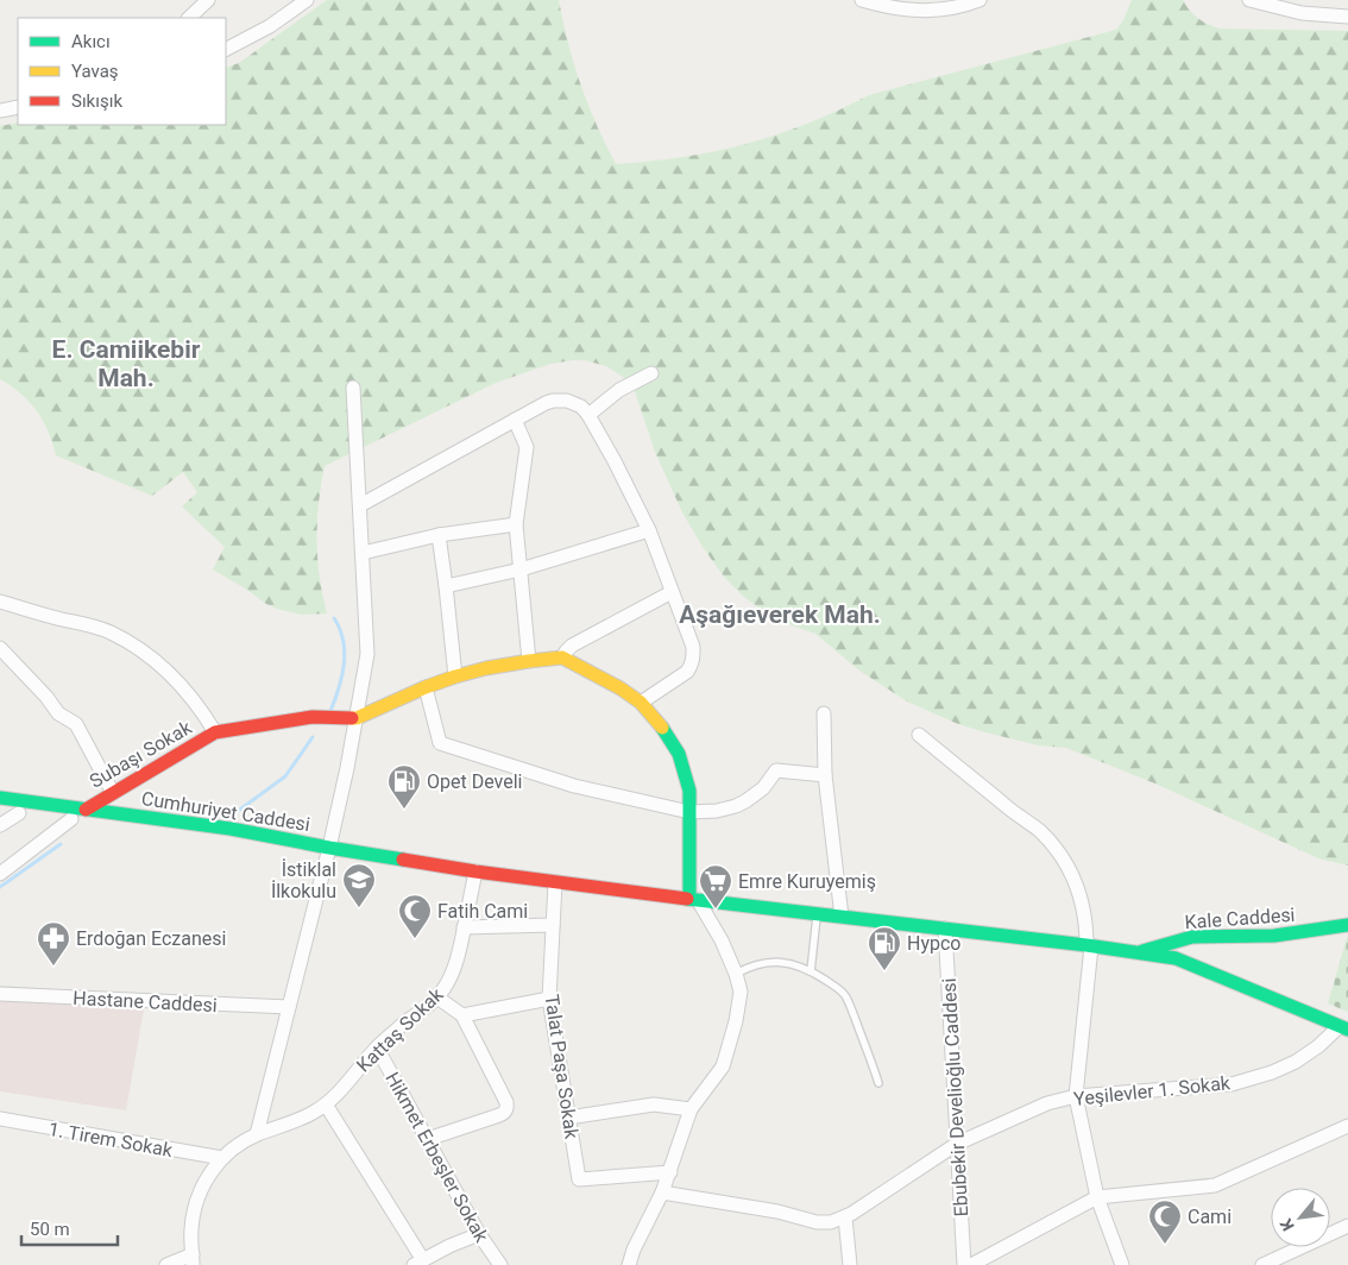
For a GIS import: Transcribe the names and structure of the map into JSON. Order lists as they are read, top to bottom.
{
  "streets": {
    "main road": ["Subaşı Sokak", "Cumhuriyet Caddesi", "Kale Caddesi"],
    "street": [
      "Hastane Caddesi",
      "Kattaş Sokak",
      "Talat Paşa Sokak",
      "Yeşilevler 1. Sokak",
      "Ebubekir Develioğlu Caddesi",
      "1. Tirem Sokak",
      "Hikmet Erbeşler Sokak"
    ]
  },
  "crossings": [
    ["Subaşı Sokak", "Cumhuriyet Caddesi"],
    ["Kattaş Sokak", "1. Tirem Sokak"],
    ["Kattaş Sokak", "Hikmet Erbeşler Sokak"],
    ["Yeşilevler 1. Sokak", "Ebubekir Develioğlu Caddesi"]
  ],
  "districts": ["E. Camiikebir Mah.", "Aşağıeverek Mah."],
  "places": {
    "fuel station": ["Opet Develi", "Hypco"],
    "school or university": ["İstiklal İlkokulu"],
    "supermarket": ["Emre Kuruyemiş"],
    "mosque": ["Fatih Cami", "Cami"],
    "pharmacy": ["Erdoğan Eczanesi"]
  },
  "legend": ["Akıcı", "Yavaş", "Sıkışık"],
  "scale_bar": "50 m",
  "north": "bottom left"
}
